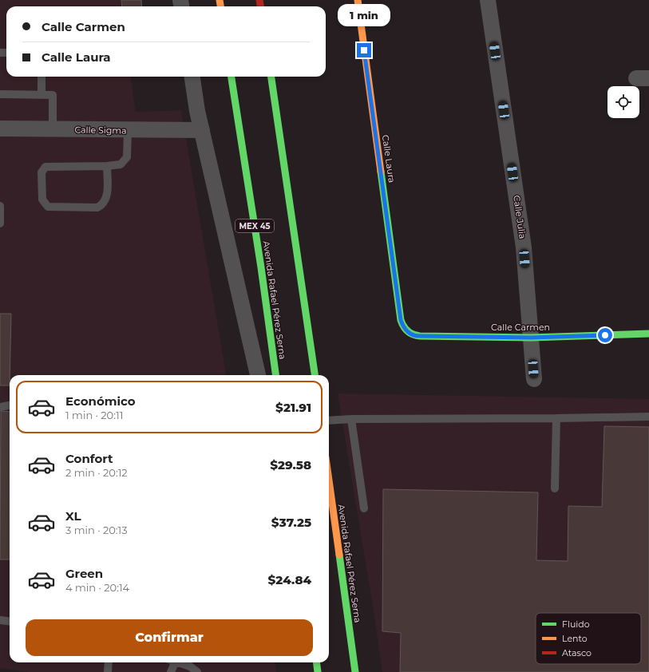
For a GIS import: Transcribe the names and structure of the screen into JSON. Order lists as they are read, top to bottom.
{
  "streets": {
    "main road": [
      "Calle Laura",
      "MEX 45",
      "Avenida Rafael Pérez Serna",
      "Calle Carmen"
    ],
    "street": ["Calle Sigma", "Calle Julia"]
  },
  "crossings": [
    ["Calle Laura", "Calle Carmen"],
    ["Calle Julia", "Calle Carmen"]
  ],
  "legend": ["Fluido", "Lento", "Atasco"],
  "page": {
    "bubble": "1 min",
    "banner": ["Calle Carmen", "Calle Laura"],
    "list": [
      {
        "name": "Económico",
        "note": "1 min · 20:11",
        "value": "$21.91"
      },
      {
        "name": "Confort",
        "note": "2 min · 20:12",
        "value": "$29.58"
      },
      {
        "name": "XL",
        "note": "3 min · 20:13",
        "value": "$37.25"
      },
      {
        "name": "Green",
        "note": "4 min · 20:14",
        "value": "$24.84"
      }
    ],
    "buttons": "Confirmar"
  }
}
